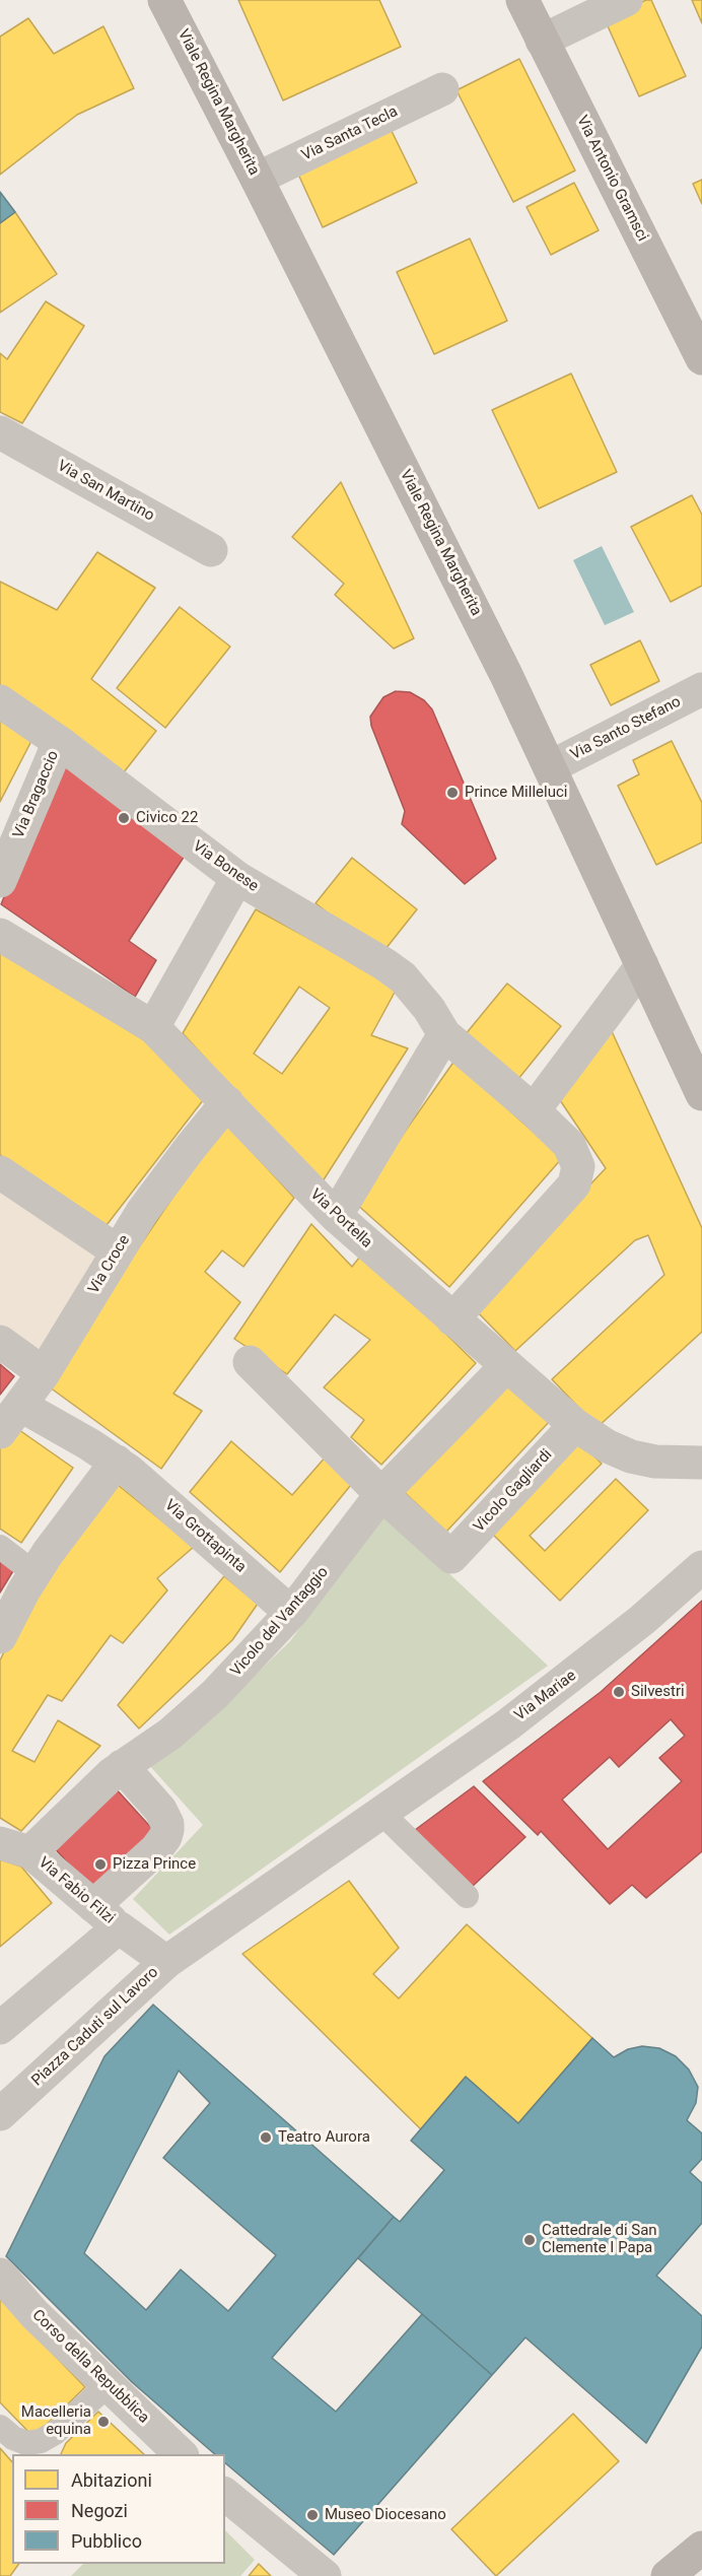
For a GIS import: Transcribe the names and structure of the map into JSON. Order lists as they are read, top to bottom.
{
  "streets": {
    "street": [
      "Viale Regina Margherita",
      "Via Santa Tecla",
      "Via Antonio Gramsci",
      "Via San Martino",
      "Via Santo Stefano",
      "Via Bragaccio",
      "Via Bonese",
      "Via Portella",
      "Via Croce",
      "Vicolo Gagliardi",
      "Via Grottapinta",
      "Vicolo del Vantaggio",
      "Via Mariae",
      "Via Fabio Filzi",
      "Piazza Caduti sul Lavoro",
      "Corso della Repubblica"
    ]
  },
  "crossings": [
    ["Viale Regina Margherita", "Via Santa Tecla"],
    ["Viale Regina Margherita", "Via Santo Stefano"],
    ["Via Bragaccio", "Via Bonese"],
    ["Via Bonese", "Via Portella"],
    ["Via Portella", "Via Croce"],
    ["Via Portella", "Vicolo Gagliardi"],
    ["Via Portella", "Vicolo del Vantaggio"],
    ["Via Croce", "Via Grottapinta"],
    ["Vicolo Gagliardi", "Vicolo del Vantaggio"],
    ["Via Grottapinta", "Vicolo del Vantaggio"],
    ["Vicolo del Vantaggio", "Via Fabio Filzi"],
    ["Via Mariae", "Piazza Caduti sul Lavoro"],
    ["Via Fabio Filzi", "Piazza Caduti sul Lavoro"]
  ],
  "places": [
    "Prince Milleluci",
    "Civico 22",
    "Silvestri",
    "Pizza Prince",
    "Teatro Aurora",
    "Cattedrale di San Clemente I Papa",
    "Macelleria equina",
    "Museo Diocesano"
  ],
  "legend": ["Abitazioni", "Negozi", "Pubblico"]
}
